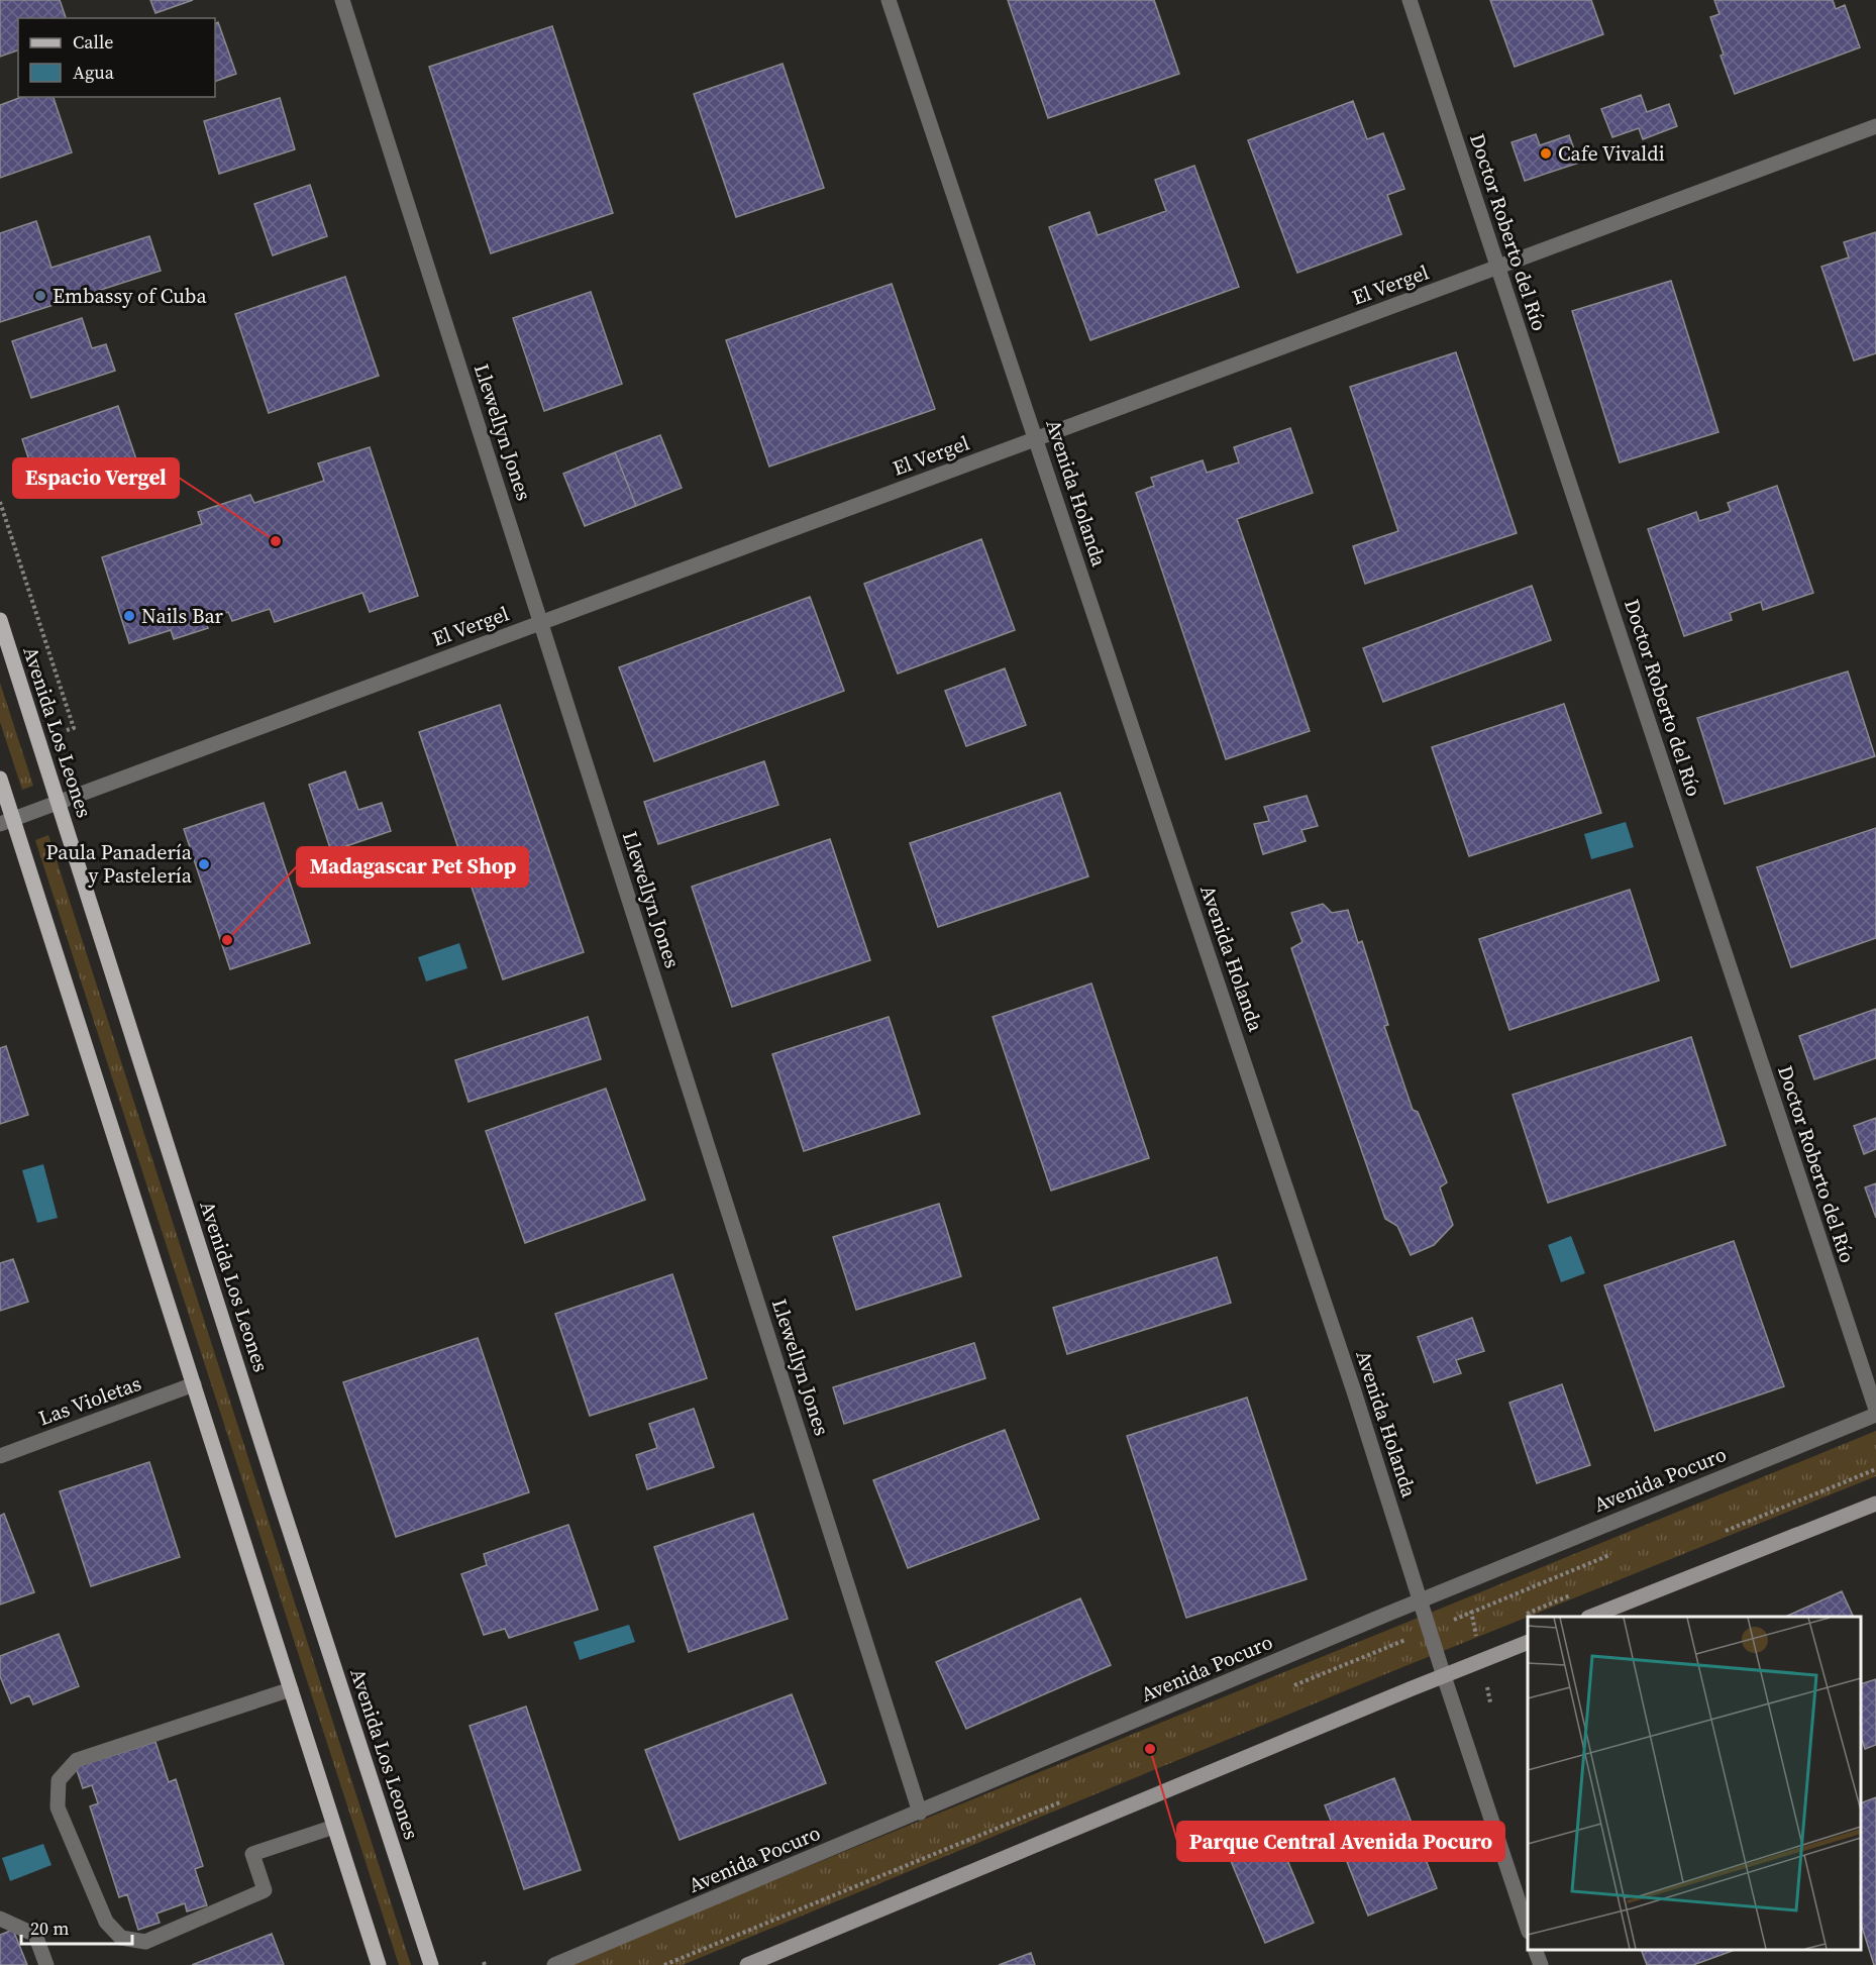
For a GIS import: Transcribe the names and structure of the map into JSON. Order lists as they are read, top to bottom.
{
  "streets": {
    "main road": ["Avenida Los Leones"],
    "street": [
      "Doctor Roberto del Río",
      "El Vergel",
      "Llewellyn Jones",
      "Avenida Holanda",
      "Las Violetas",
      "Avenida Pocuro"
    ]
  },
  "crossings": [
    ["Doctor Roberto del Río", "El Vergel"],
    ["El Vergel", "Llewellyn Jones"],
    ["El Vergel", "Avenida Holanda"],
    ["El Vergel", "Avenida Los Leones"],
    ["Llewellyn Jones", "Avenida Pocuro"],
    ["Avenida Holanda", "Avenida Pocuro"]
  ],
  "places": [
    "Cafe Vivaldi",
    "Embassy of Cuba",
    "Espacio Vergel",
    "Nails Bar",
    "Paula Panadería y Pastelería",
    "Madagascar Pet Shop",
    "Parque Central Avenida Pocuro"
  ],
  "legend": ["Calle", "Agua"],
  "scale_bar": "20 m"
}
